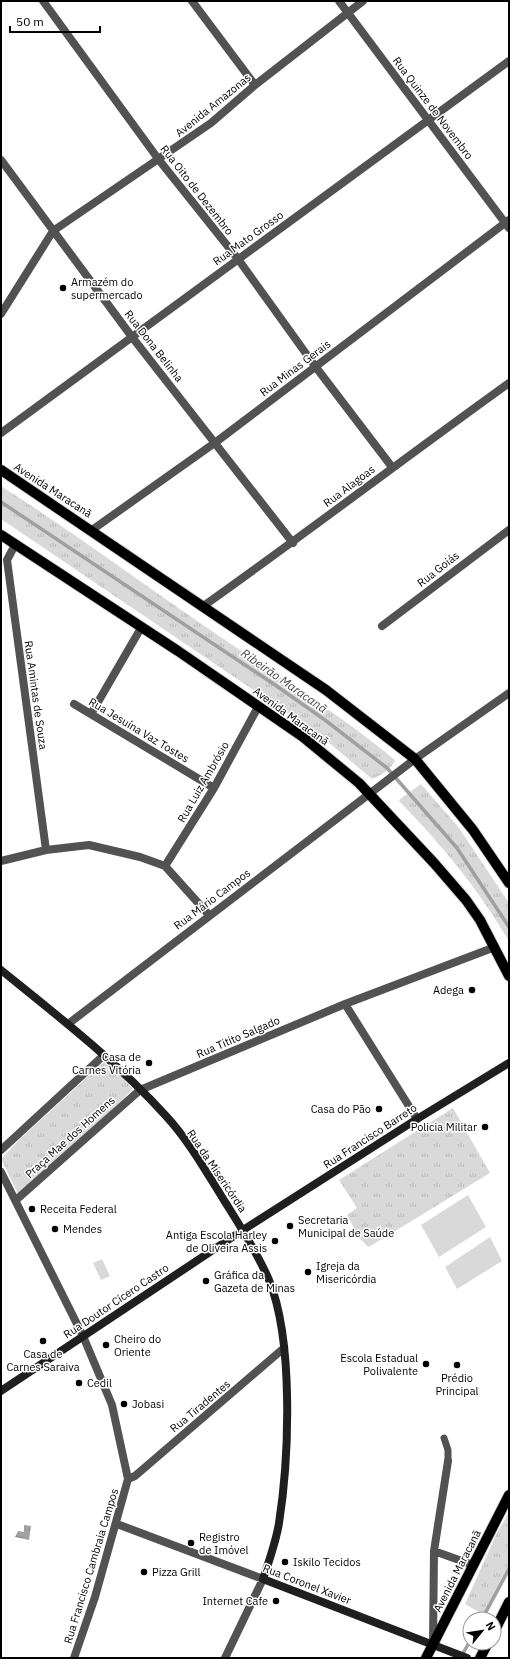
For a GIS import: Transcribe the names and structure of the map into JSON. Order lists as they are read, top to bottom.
{
  "streets": {
    "main road": ["Avenida Maracanã"],
    "street": [
      "Avenida Amazonas",
      "Rua Quinze de Novembro",
      "Rua Oito de Dezembro",
      "Rua Mato Grosso",
      "Rua Dona Belinha",
      "Rua Minas Gerais",
      "Rua Alagoas",
      "Rua Goiás",
      "Rua Amintas de Souza",
      "Rua Jesuína Vaz Tostes",
      "Rua Luiz Ambrósio",
      "Rua Mário Campos",
      "Rua Titito Salgado",
      "Rua Francisco Barreto",
      "Praça Mae dos Homens",
      "Rua da Misericórdia",
      "Rua Doutor Cícero Castro",
      "Rua Tiradentes",
      "Rua Francisco Cambraia Campos",
      "Rua Coronel Xavier"
    ]
  },
  "crossings": [
    ["Avenida Amazonas", "Rua Quinze de Novembro"],
    ["Avenida Amazonas", "Rua Oito de Dezembro"],
    ["Avenida Amazonas", "Rua Dona Belinha"],
    ["Rua Quinze de Novembro", "Rua Mato Grosso"],
    ["Rua Quinze de Novembro", "Rua Minas Gerais"],
    ["Rua Oito de Dezembro", "Rua Mato Grosso"],
    ["Rua Oito de Dezembro", "Rua Minas Gerais"],
    ["Rua Oito de Dezembro", "Rua Alagoas"],
    ["Rua Mato Grosso", "Rua Dona Belinha"],
    ["Rua Dona Belinha", "Rua Minas Gerais"],
    ["Rua Dona Belinha", "Rua Alagoas"],
    ["Rua Minas Gerais", "Avenida Maracanã"],
    ["Rua Alagoas", "Avenida Maracanã"],
    ["Avenida Maracanã", "Rua Amintas de Souza"],
    ["Avenida Maracanã", "Rua Luiz Ambrósio"],
    ["Avenida Maracanã", "Rua Mário Campos"],
    ["Avenida Maracanã", "Rua Titito Salgado"],
    ["Avenida Maracanã", "Rua Coronel Xavier"],
    ["Rua Jesuína Vaz Tostes", "Rua Luiz Ambrósio"],
    ["Rua Mário Campos", "Rua da Misericórdia"],
    ["Rua Titito Salgado", "Praça Mae dos Homens"],
    ["Rua Titito Salgado", "Rua da Misericórdia"],
    ["Rua Francisco Barreto", "Rua da Misericórdia"],
    ["Rua Francisco Barreto", "Rua Doutor Cícero Castro"],
    ["Praça Mae dos Homens", "Rua da Misericórdia"],
    ["Praça Mae dos Homens", "Rua Francisco Cambraia Campos"],
    ["Rua da Misericórdia", "Rua Doutor Cícero Castro"],
    ["Rua da Misericórdia", "Rua Tiradentes"],
    ["Rua da Misericórdia", "Rua Coronel Xavier"],
    ["Rua Doutor Cícero Castro", "Rua Francisco Cambraia Campos"],
    ["Rua Tiradentes", "Rua Francisco Cambraia Campos"],
    ["Rua Francisco Cambraia Campos", "Rua Coronel Xavier"]
  ],
  "water": ["Ribeirão Maracanã"],
  "places": [
    "Armazém do supermercado",
    "Adega",
    "Casa de Carnes Vitória",
    "Casa do Pão",
    "Policia Militar",
    "Receita Federal",
    "Secretaria Municipal de Saúde",
    "Mendes",
    "Antiga Escola Harley de Oliveira Assis",
    "Igreja da Misericórdia",
    "Gráfica da Gazeta de Minas",
    "Casa de Carnes Saraiva",
    "Cheiro do Oriente",
    "Escola Estadual Polivalente",
    "Prédio Principal",
    "Cedil",
    "Jobasi",
    "Registro de Imóvel",
    "Iskilo Tecidos",
    "Pizza Grill",
    "Internet Cafe"
  ],
  "scale_bar": "50 m",
  "north": "top right"
}
